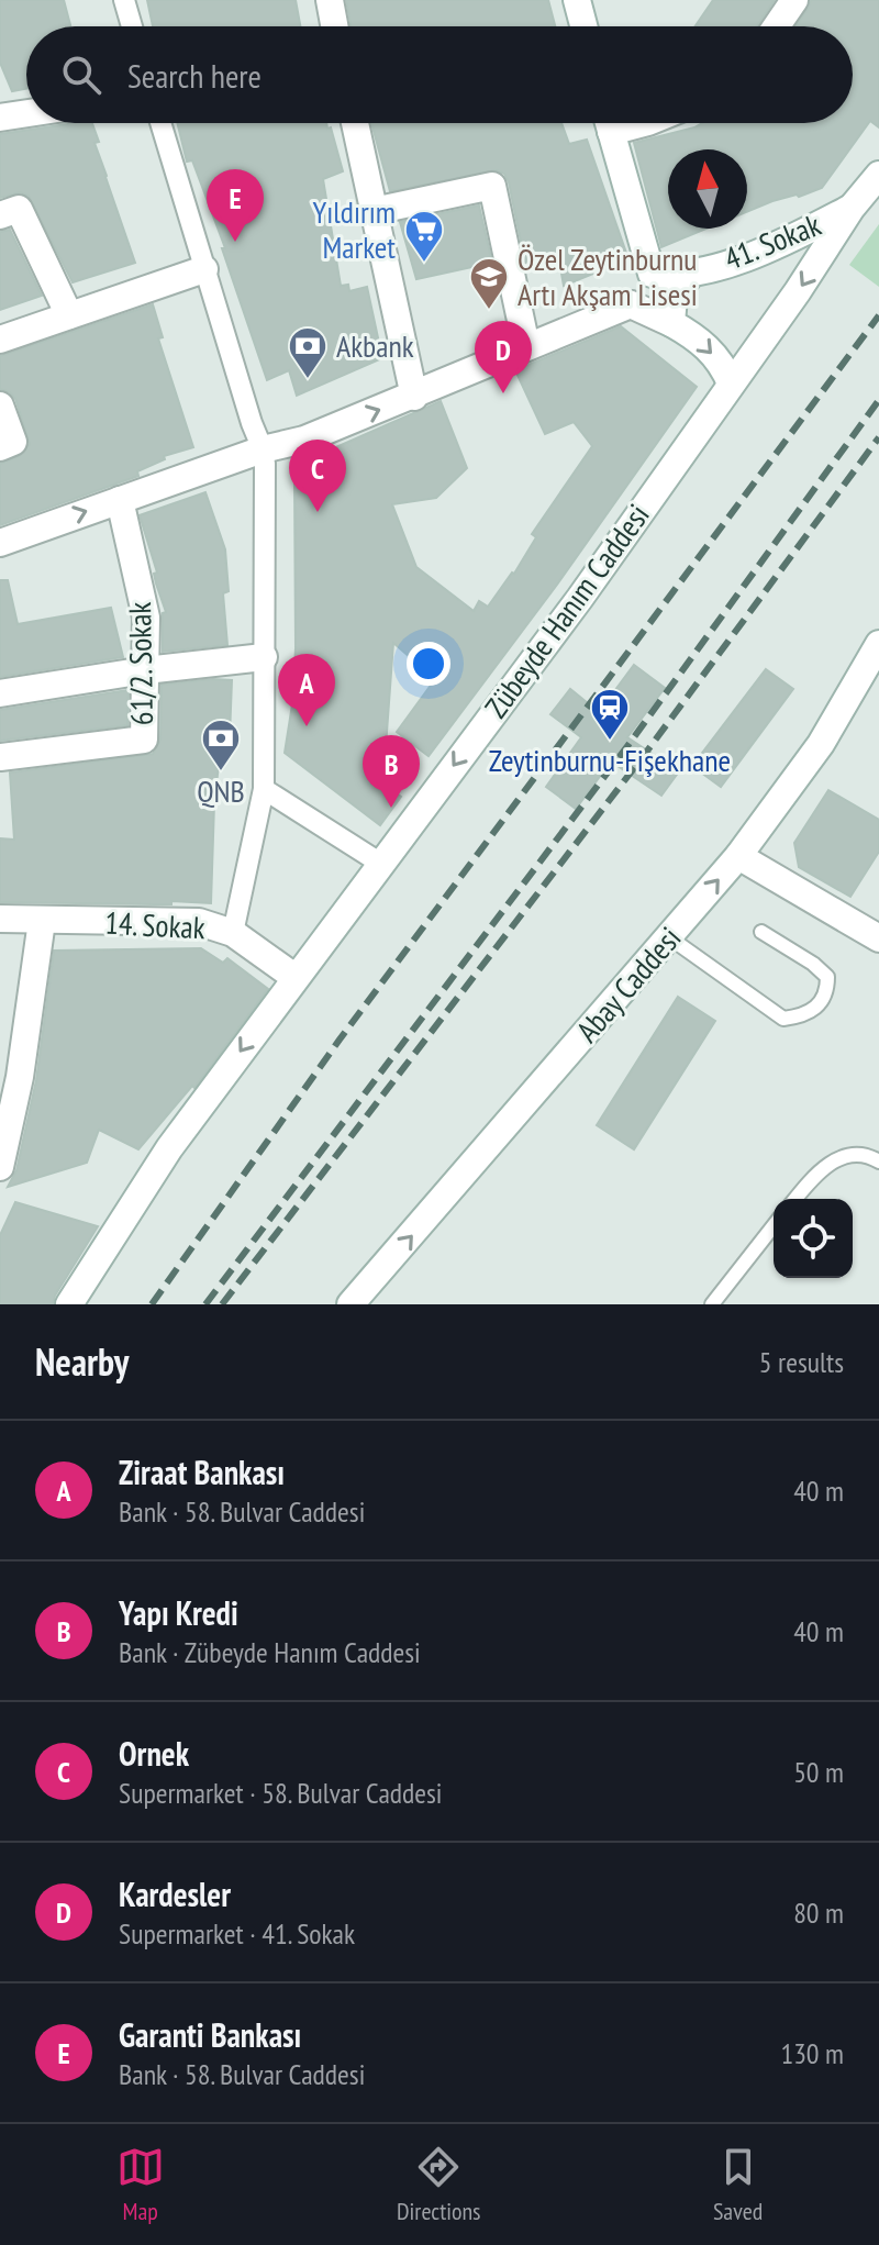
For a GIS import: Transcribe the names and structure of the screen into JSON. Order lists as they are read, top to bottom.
{
  "streets": {
    "street": [
      "41. Sokak",
      "Zübeyde Hanım Caddesi",
      "61/2. Sokak",
      "14. Sokak",
      "Abay Caddesi"
    ]
  },
  "crossings": [
    ["41. Sokak", "Zübeyde Hanım Caddesi"],
    ["Zübeyde Hanım Caddesi", "14. Sokak"]
  ],
  "one_way": ["Zübeyde Hanım Caddesi", "Abay Caddesi"],
  "places": {
    "supermarket": ["Yıldırım Market"],
    "school or university": ["Özel Zeytinburnu Artı Akşam Lisesi"],
    "bank": ["Akbank", "QNB"],
    "station": ["Zeytinburnu-Fişekhane"]
  },
  "north": "top",
  "page": {
    "search": "Search here",
    "pins": [
      "E",
      "D",
      "C",
      "A",
      "B"
    ],
    "heading": ["Nearby", "5 results"],
    "list": [
      {
        "mark": "A",
        "name": "Ziraat Bankası",
        "note": "Bank · 58. Bulvar Caddesi",
        "value": "40 m"
      },
      {
        "mark": "B",
        "name": "Yapı Kredi",
        "note": "Bank · Zübeyde Hanım Caddesi",
        "value": "40 m"
      },
      {
        "mark": "C",
        "name": "Ornek",
        "note": "Supermarket · 58. Bulvar Caddesi",
        "value": "50 m"
      },
      {
        "mark": "D",
        "name": "Kardesler",
        "note": "Supermarket · 41. Sokak",
        "value": "80 m"
      },
      {
        "mark": "E",
        "name": "Garanti Bankası",
        "note": "Bank · 58. Bulvar Caddesi",
        "value": "130 m"
      }
    ],
    "nav": ["Map", "Directions", "Saved"]
  }
}
